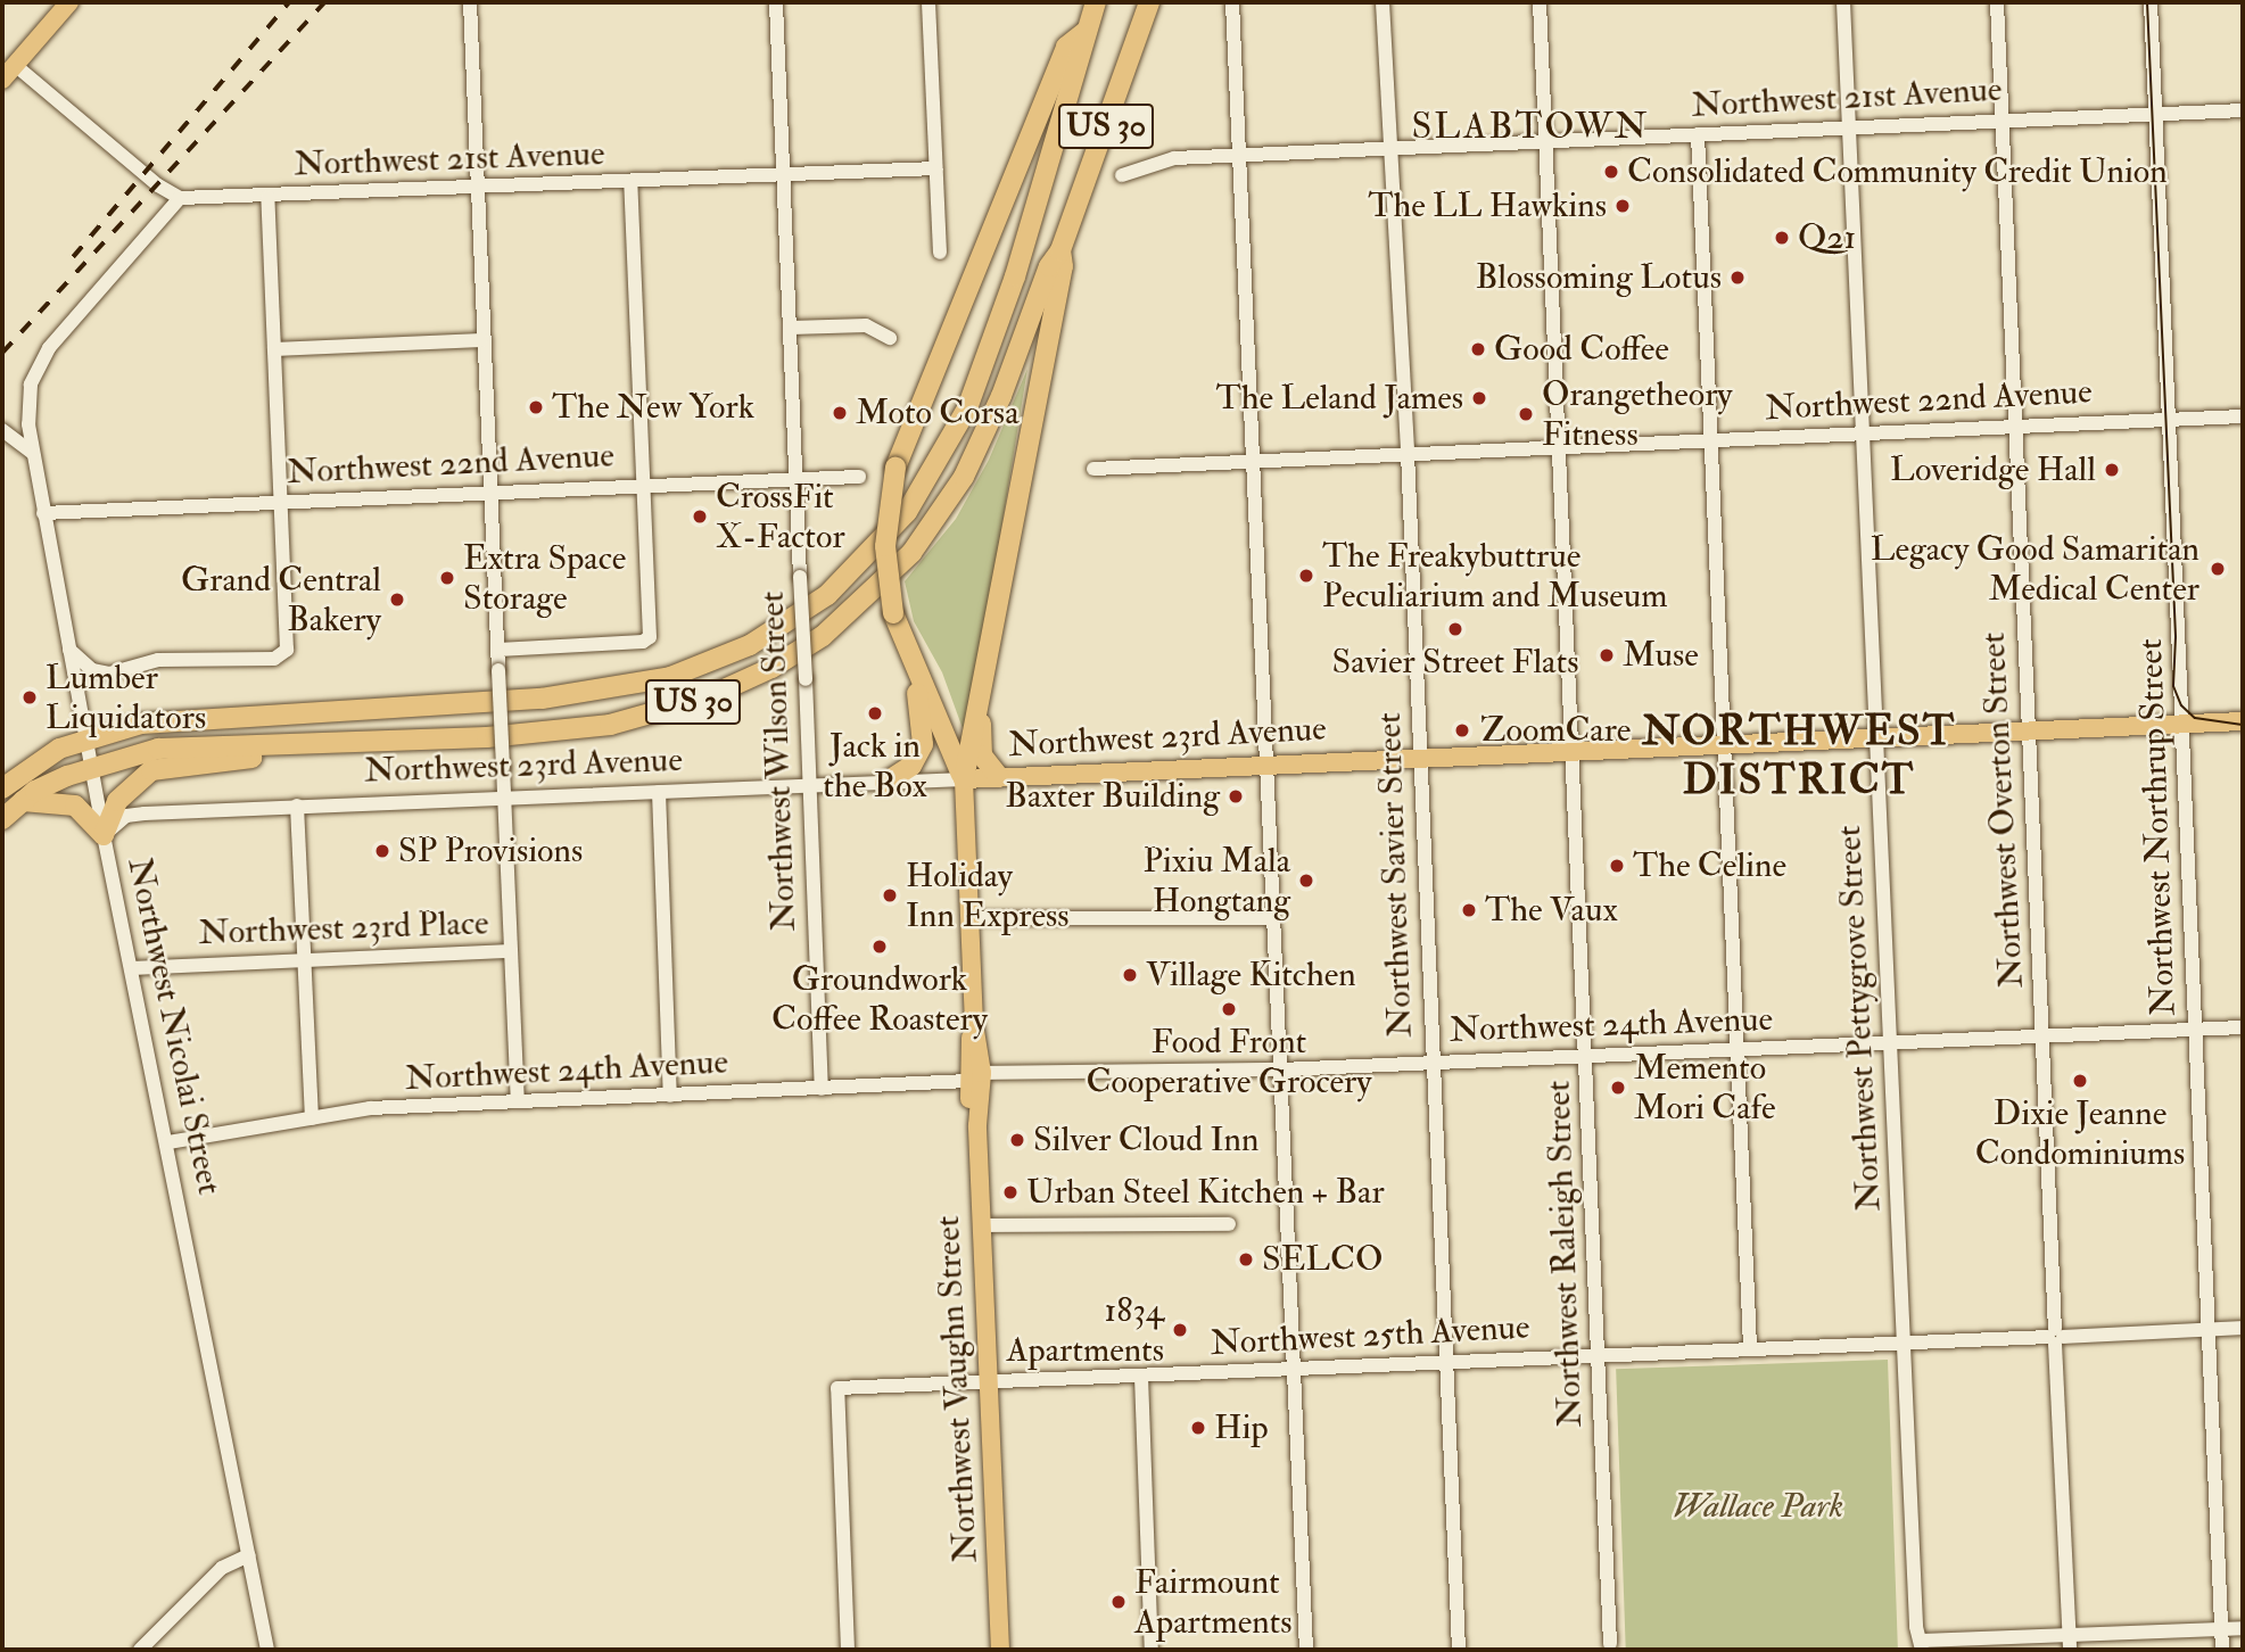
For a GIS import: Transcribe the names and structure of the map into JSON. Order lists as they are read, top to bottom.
{
  "streets": {
    "highway": ["US 30"],
    "main road": ["Northwest 23rd Avenue", "Northwest Vaughn Street"],
    "street": [
      "Northwest 21st Avenue",
      "Northwest 22nd Avenue",
      "Northwest Wilson Street",
      "Northwest Overton Street",
      "Northwest Northrup Street",
      "Northwest Savier Street",
      "Northwest 23rd Place",
      "Northwest Pettygrove Street",
      "Northwest 24th Avenue",
      "Northwest Nicolai Street",
      "Northwest Raleigh Street",
      "Northwest 25th Avenue"
    ]
  },
  "crossings": [
    ["Northwest 21st Avenue", "Northwest Wilson Street"],
    ["Northwest 21st Avenue", "Northwest Overton Street"],
    ["Northwest 21st Avenue", "Northwest Northrup Street"],
    ["Northwest 21st Avenue", "Northwest Savier Street"],
    ["Northwest 21st Avenue", "Northwest Pettygrove Street"],
    ["Northwest 21st Avenue", "Northwest Nicolai Street"],
    ["Northwest 21st Avenue", "Northwest Raleigh Street"],
    ["US 30", "Northwest Nicolai Street"],
    ["Northwest 22nd Avenue", "Northwest Wilson Street"],
    ["Northwest 22nd Avenue", "Northwest Overton Street"],
    ["Northwest 22nd Avenue", "Northwest Northrup Street"],
    ["Northwest 22nd Avenue", "Northwest Savier Street"],
    ["Northwest 22nd Avenue", "Northwest Pettygrove Street"],
    ["Northwest 22nd Avenue", "Northwest Nicolai Street"],
    ["Northwest 22nd Avenue", "Northwest Raleigh Street"],
    ["Northwest 23rd Avenue", "Northwest Wilson Street"],
    ["Northwest 23rd Avenue", "Northwest Overton Street"],
    ["Northwest 23rd Avenue", "Northwest Northrup Street"],
    ["Northwest 23rd Avenue", "Northwest Savier Street"],
    ["Northwest 23rd Avenue", "Northwest Pettygrove Street"],
    ["Northwest 23rd Avenue", "Northwest Nicolai Street"],
    ["Northwest 23rd Avenue", "Northwest Raleigh Street"],
    ["Northwest 23rd Avenue", "Northwest Vaughn Street"],
    ["Northwest Wilson Street", "Northwest 24th Avenue"],
    ["Northwest Overton Street", "Northwest 24th Avenue"],
    ["Northwest Overton Street", "Northwest 25th Avenue"],
    ["Northwest Northrup Street", "Northwest 24th Avenue"],
    ["Northwest Northrup Street", "Northwest 25th Avenue"],
    ["Northwest Savier Street", "Northwest 24th Avenue"],
    ["Northwest Savier Street", "Northwest 25th Avenue"],
    ["Northwest 23rd Place", "Northwest Nicolai Street"],
    ["Northwest Pettygrove Street", "Northwest 24th Avenue"],
    ["Northwest Pettygrove Street", "Northwest 25th Avenue"],
    ["Northwest 24th Avenue", "Northwest Nicolai Street"],
    ["Northwest 24th Avenue", "Northwest Raleigh Street"],
    ["Northwest 24th Avenue", "Northwest Vaughn Street"],
    ["Northwest Raleigh Street", "Northwest 25th Avenue"],
    ["Northwest 25th Avenue", "Northwest Vaughn Street"]
  ],
  "districts": ["SLABTOWN", "NORTHWEST DISTRICT"],
  "parks": ["Wallace Park"],
  "places": [
    "Consolidated Community Credit Union",
    "The LL Hawkins",
    "Q21",
    "Blossoming Lotus",
    "Good Coffee",
    "The Leland James",
    "The New York",
    "Moto Corsa",
    "Orangetheory Fitness",
    "Loveridge Hall",
    "CrossFit X-Factor",
    "Legacy Good Samaritan Medical Center",
    "The Freakybuttrue Peculiarium and Museum",
    "Extra Space Storage",
    "Grand Central Bakery",
    "Savier Street Flats",
    "Muse",
    "Lumber Liquidators",
    "Jack in the Box",
    "ZoomCare",
    "Baxter Building",
    "SP Provisions",
    "The Celine",
    "Pixiu Mala Hongtang",
    "Holiday Inn Express",
    "The Vaux",
    "Groundwork Coffee Roastery",
    "Village Kitchen",
    "Food Front Cooperative Grocery",
    "Dixie Jeanne Condominiums",
    "Memento Mori Cafe",
    "Silver Cloud Inn",
    "Urban Steel Kitchen + Bar",
    "SELCO",
    "1834 Apartments",
    "Hip",
    "Fairmount Apartments"
  ]
}
